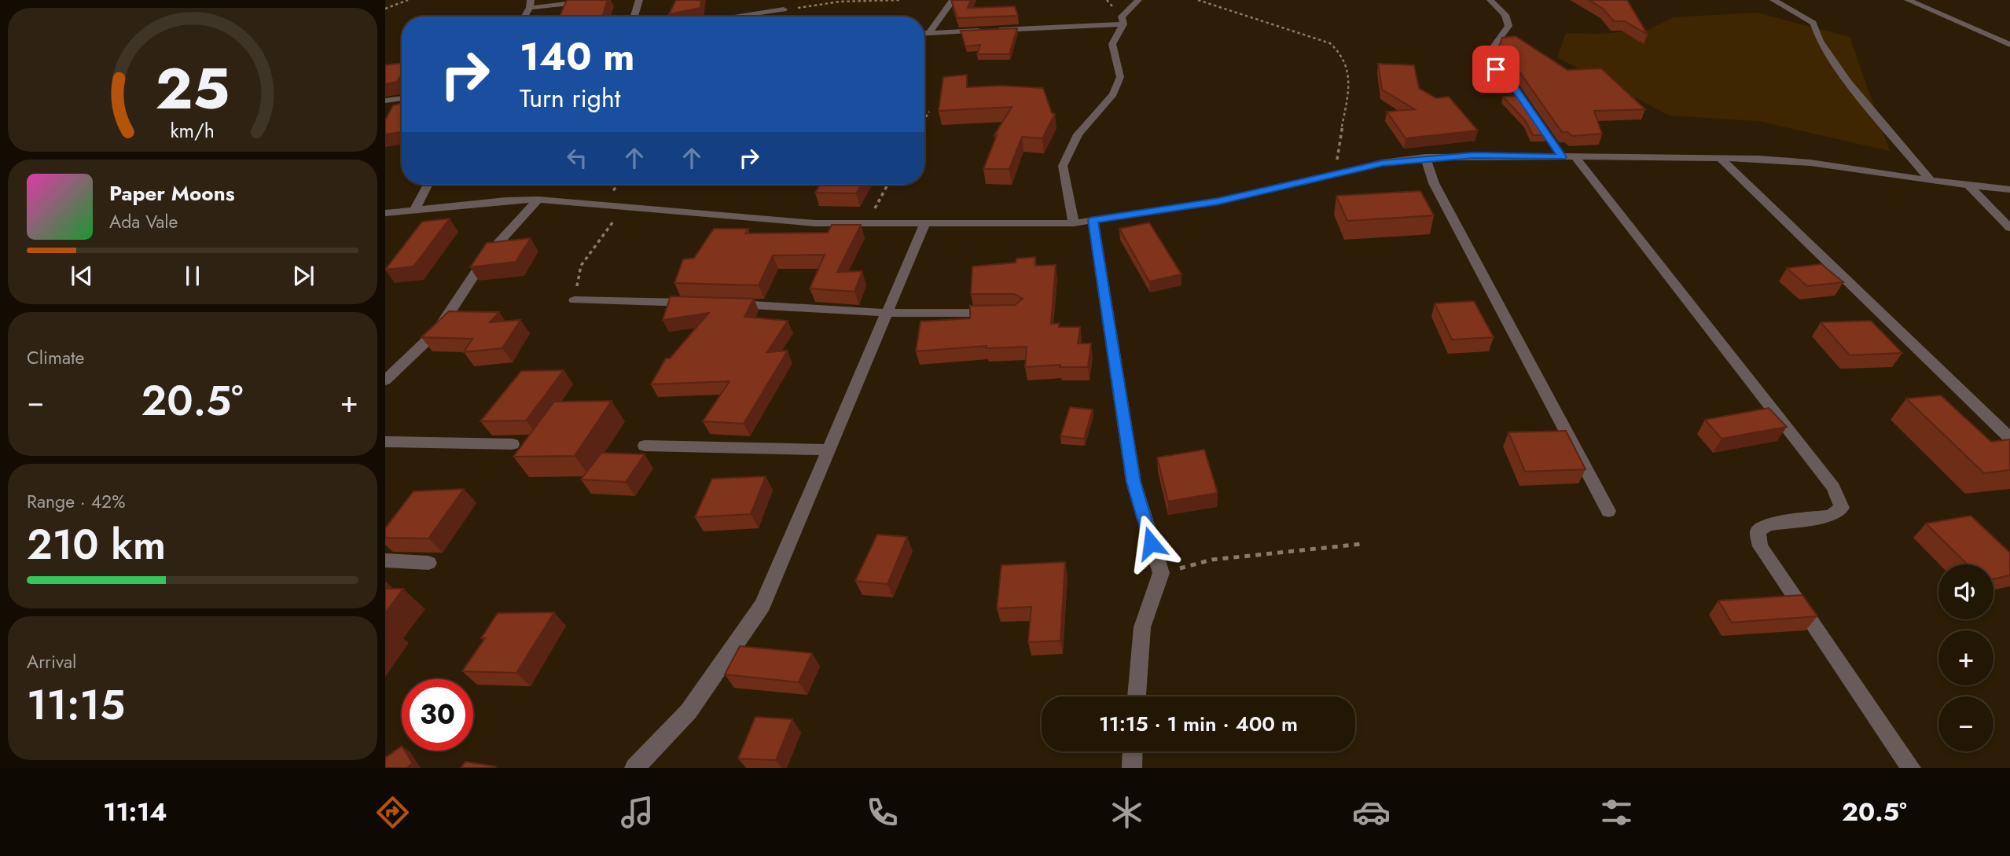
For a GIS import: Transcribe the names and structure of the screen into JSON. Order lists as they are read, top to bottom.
{
  "page": {
    "turn": ["140 m", "Turn right"],
    "song": ["Paper Moons", "Ada Vale"],
    "tile": [
      "Climate",
      ["Range · 42%", "210 km"],
      ["Arrival", "11:15"]
    ],
    "heat": ["−", "20.5°", "+"],
    "map_buttons": ["+", "−"],
    "limit": "30",
    "trip": "11:15 · 1 min · 400 m",
    "tabs": ["11:14", "20.5°"],
    "gauge": ["25", "km/h"]
  }
}
